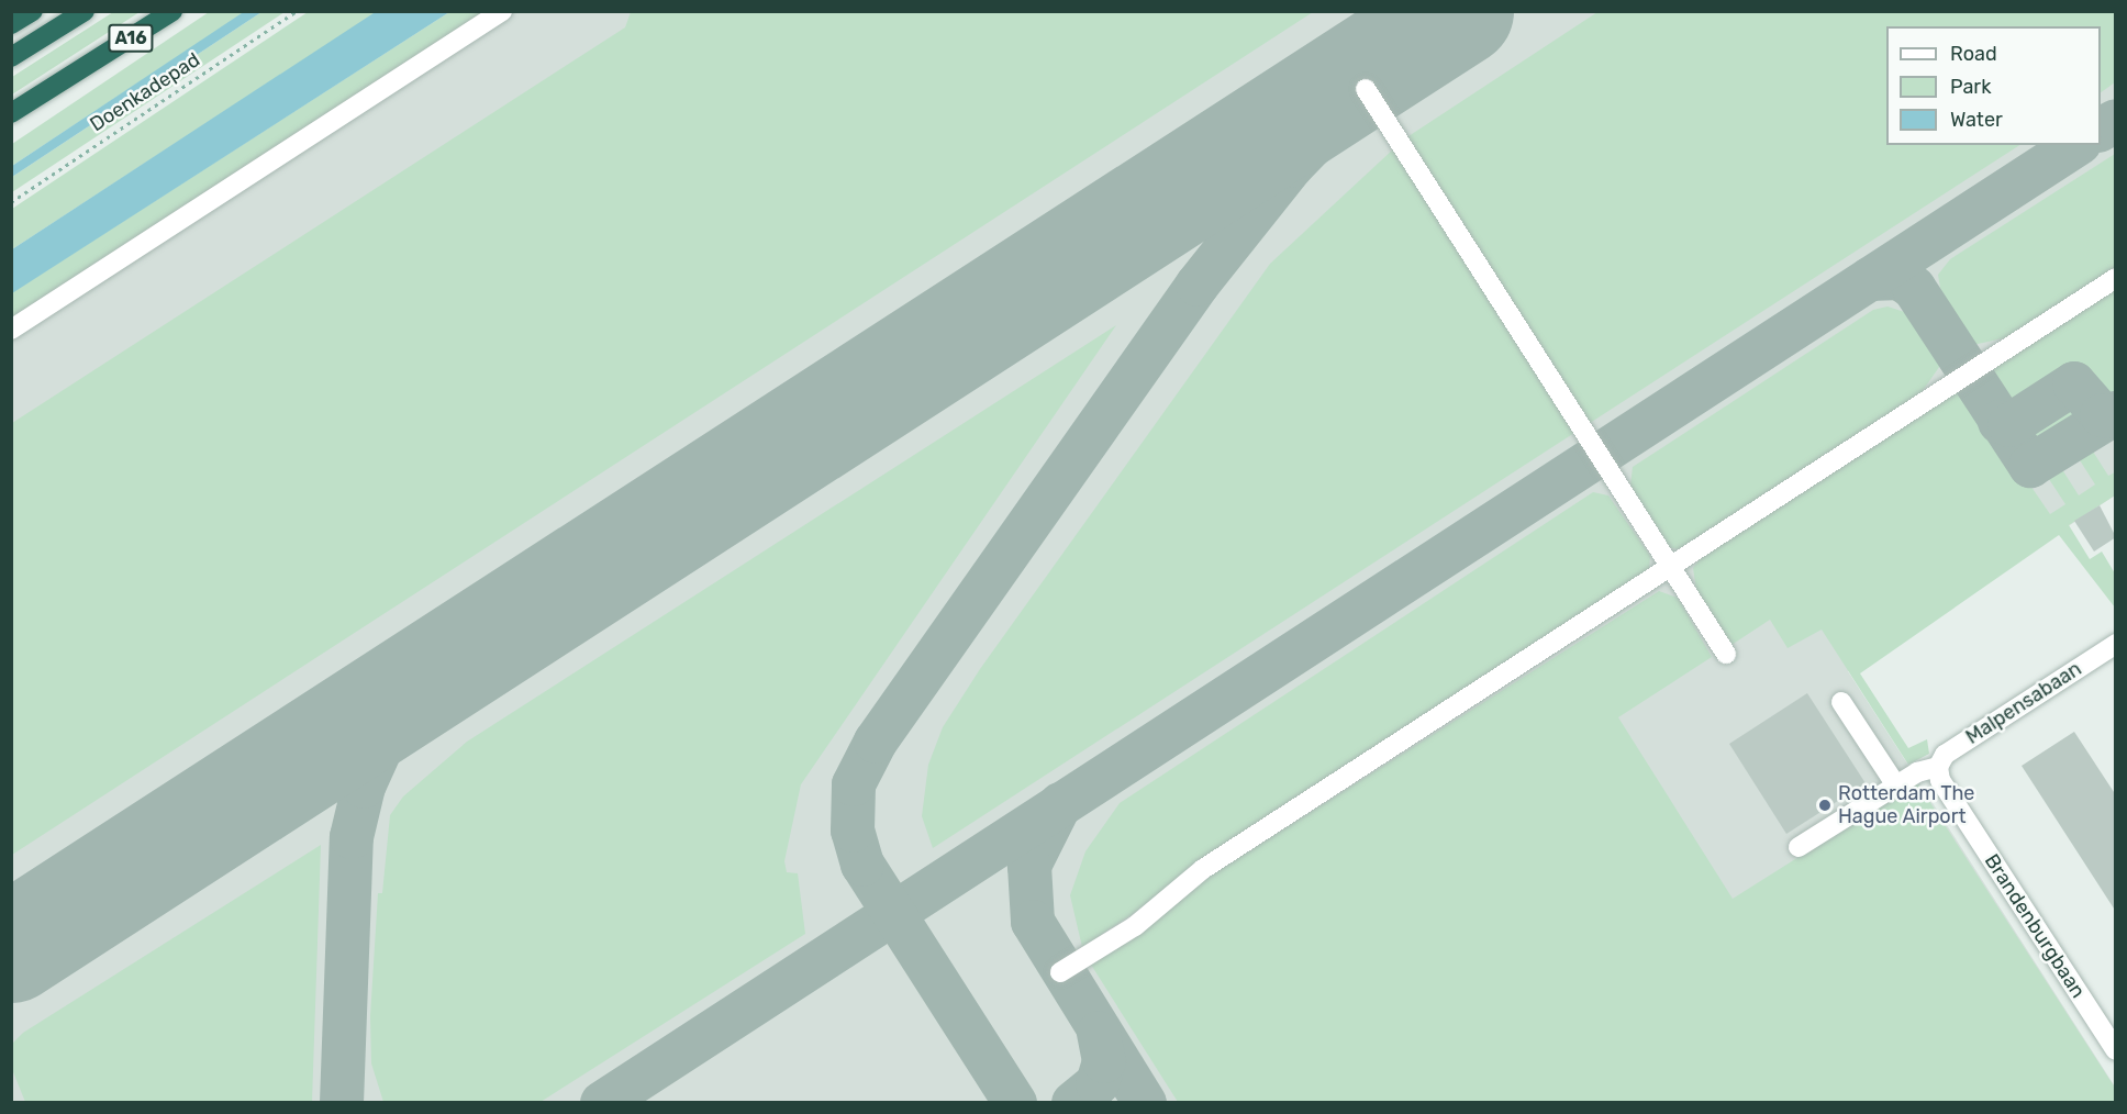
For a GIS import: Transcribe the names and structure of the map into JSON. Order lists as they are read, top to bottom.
{
  "streets": {
    "highway": ["A16"],
    "street": ["Malpensabaan", "Brandenburgbaan"],
    "path": ["Doenkadepad"]
  },
  "crossings": [
    ["Malpensabaan", "Brandenburgbaan"]
  ],
  "places": ["Rotterdam The Hague Airport"],
  "legend": ["Road", "Park", "Water"]
}
